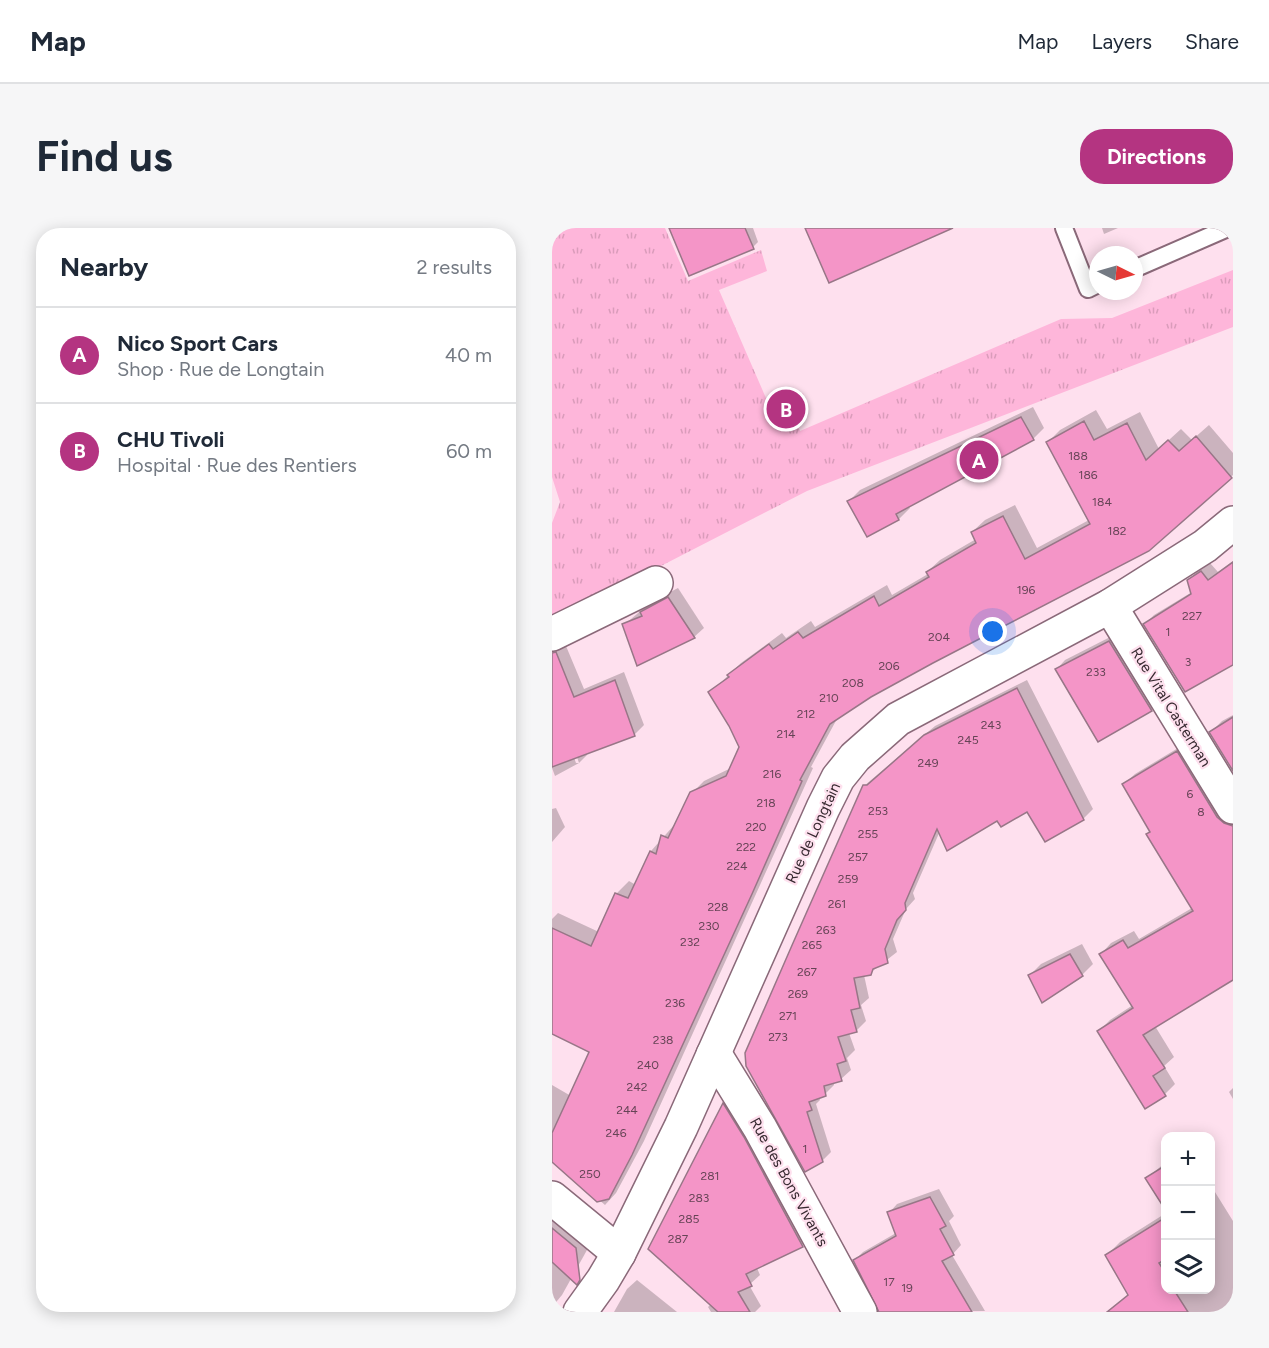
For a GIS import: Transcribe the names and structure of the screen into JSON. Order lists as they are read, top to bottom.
{
  "streets": {
    "street": ["Rue Vital Casterman", "Rue de Longtain", "Rue des Bons Vivants"]
  },
  "crossings": [
    ["Rue Vital Casterman", "Rue de Longtain"],
    ["Rue de Longtain", "Rue des Bons Vivants"]
  ],
  "house_numbers": [
    "188",
    "186",
    "184",
    "182",
    "196",
    "227",
    "1",
    "204",
    "3",
    "206",
    "233",
    "208",
    "210",
    "212",
    "243",
    "214",
    "245",
    "249",
    "216",
    "6",
    "218",
    "253",
    "8",
    "220",
    "255",
    "222",
    "257",
    "224",
    "259",
    "261",
    "228",
    "230",
    "263",
    "232",
    "265",
    "267",
    "269",
    "236",
    "271",
    "273",
    "238",
    "240",
    "242",
    "244",
    "246",
    "1",
    "250",
    "281",
    "283",
    "285",
    "287",
    "17",
    "19"
  ],
  "north": "right",
  "page": {
    "header": "Map",
    "nav": ["Map", "Layers", "Share"],
    "buttons": "Directions",
    "title": "Find us",
    "heading": ["Nearby", "2 results"],
    "list": [
      {
        "mark": "A",
        "name": "Nico Sport Cars",
        "note": "Shop · Rue de Longtain",
        "value": "40 m"
      },
      {
        "mark": "B",
        "name": "CHU Tivoli",
        "note": "Hospital · Rue des Rentiers",
        "value": "60 m"
      }
    ],
    "pins": ["B", "A"],
    "map_buttons": ["+", "−"]
  }
}
